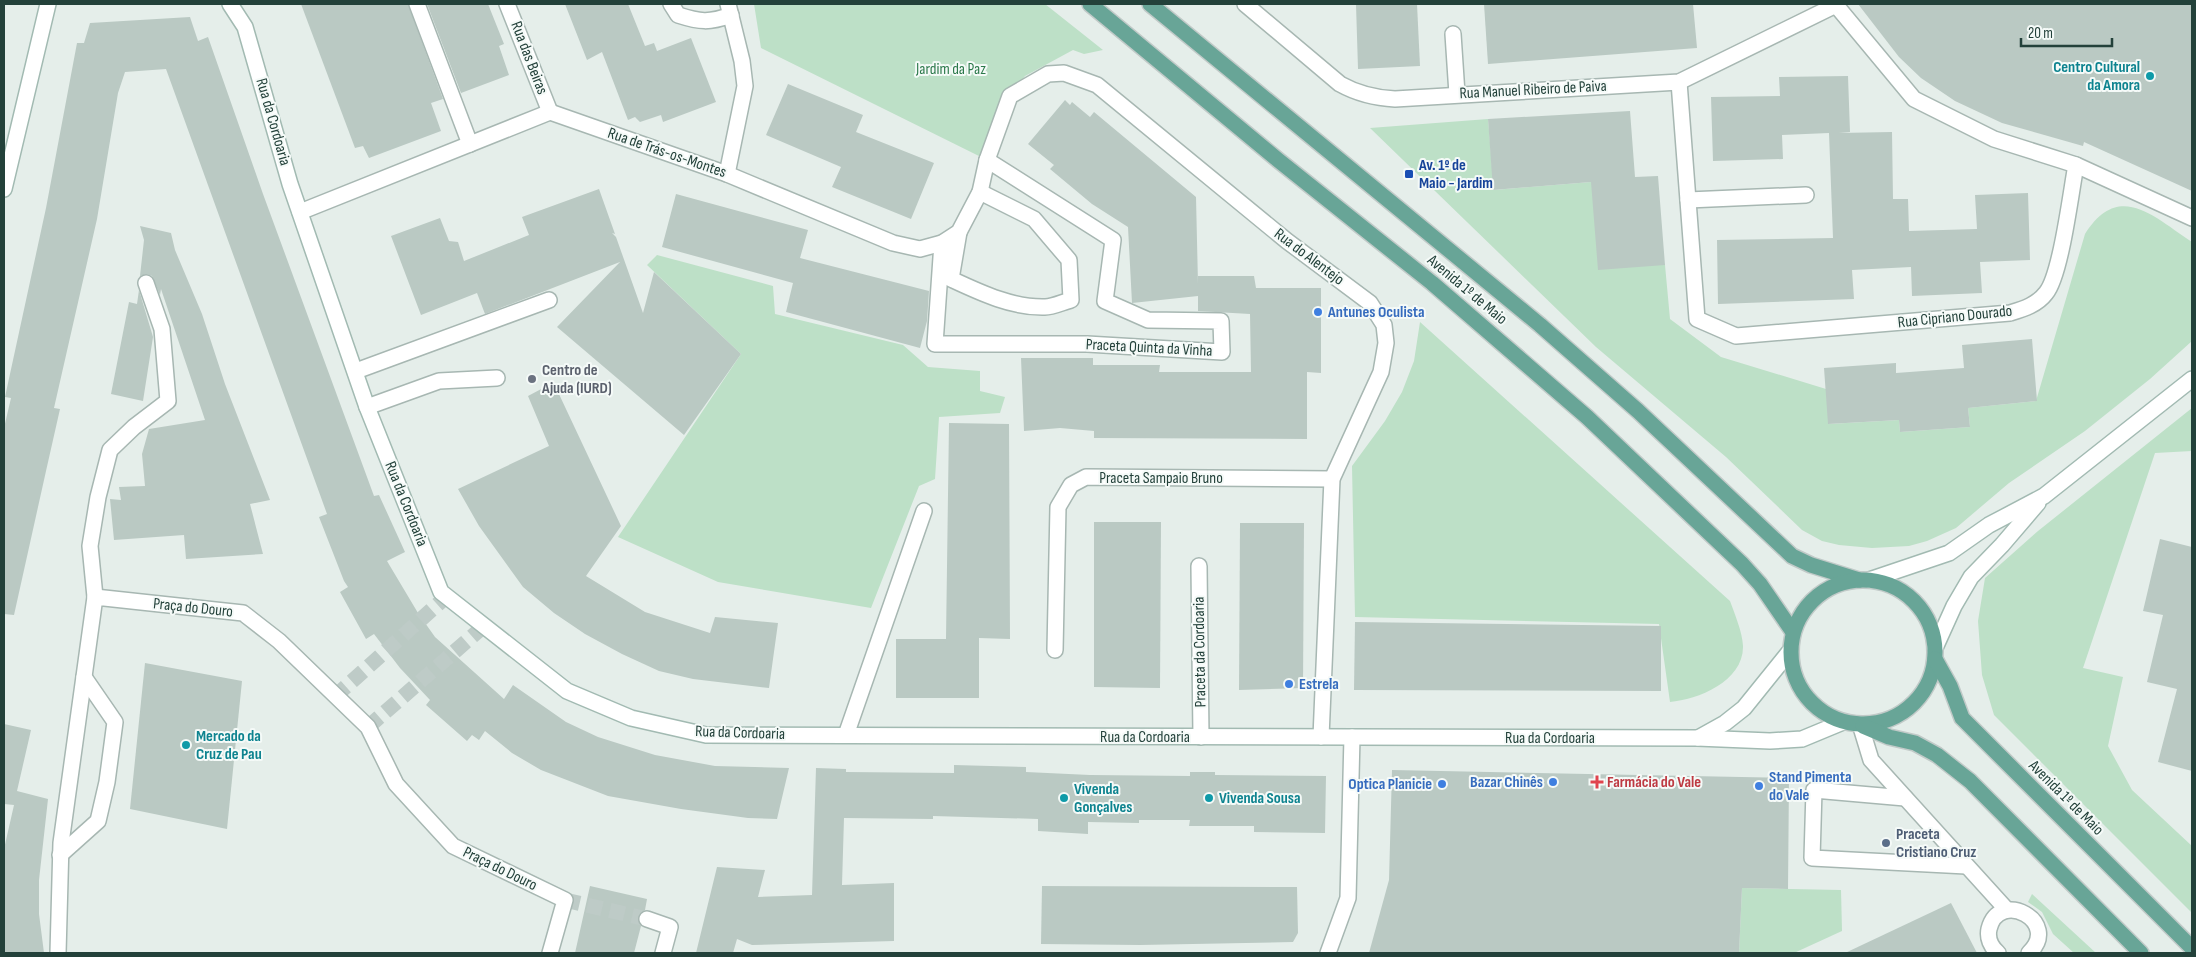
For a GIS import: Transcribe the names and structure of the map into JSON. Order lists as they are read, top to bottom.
{
  "streets": {
    "main road": ["Avenida 1º de Maio"],
    "street": [
      "Rua das Beiras",
      "Rua Manuel Ribeiro de Paiva",
      "Rua da Cordoaria",
      "Rua de Trás-os-Montes",
      "Rua do Alentejo",
      "Rua Cipriano Dourado",
      "Praceta Quinta da Vinha",
      "Praceta Sampaio Bruno",
      "Praça do Douro",
      "Praceta da Cordoaria"
    ]
  },
  "crossings": [
    ["Rua das Beiras", "Rua de Trás-os-Montes"],
    ["Rua Manuel Ribeiro de Paiva", "Rua Cipriano Dourado"],
    ["Rua da Cordoaria", "Rua do Alentejo"],
    ["Rua da Cordoaria", "Avenida 1º de Maio"],
    ["Rua da Cordoaria", "Praceta da Cordoaria"],
    ["Rua de Trás-os-Montes", "Rua do Alentejo"],
    ["Rua de Trás-os-Montes", "Praceta Quinta da Vinha"],
    ["Rua do Alentejo", "Praceta Quinta da Vinha"],
    ["Rua do Alentejo", "Praceta Sampaio Bruno"]
  ],
  "parks": ["Jardim da Paz"],
  "places": {
    "other": [
      "Centro Cultural da Amora",
      "Antunes Oculista",
      "Centro de Ajuda (IURD)",
      "Estrela",
      "Mercado da Cruz de Pau",
      "Bazar Chinês",
      "Optica Planicie",
      "Stand Pimenta do Vale",
      "Vivenda Gonçalves",
      "Vivenda Sousa",
      "Praceta Cristiano Cruz"
    ],
    "transit": ["Av. 1º de Maio - Jardim"],
    "health": ["Farmácia do Vale"]
  },
  "scale_bar": "20 m"
}
